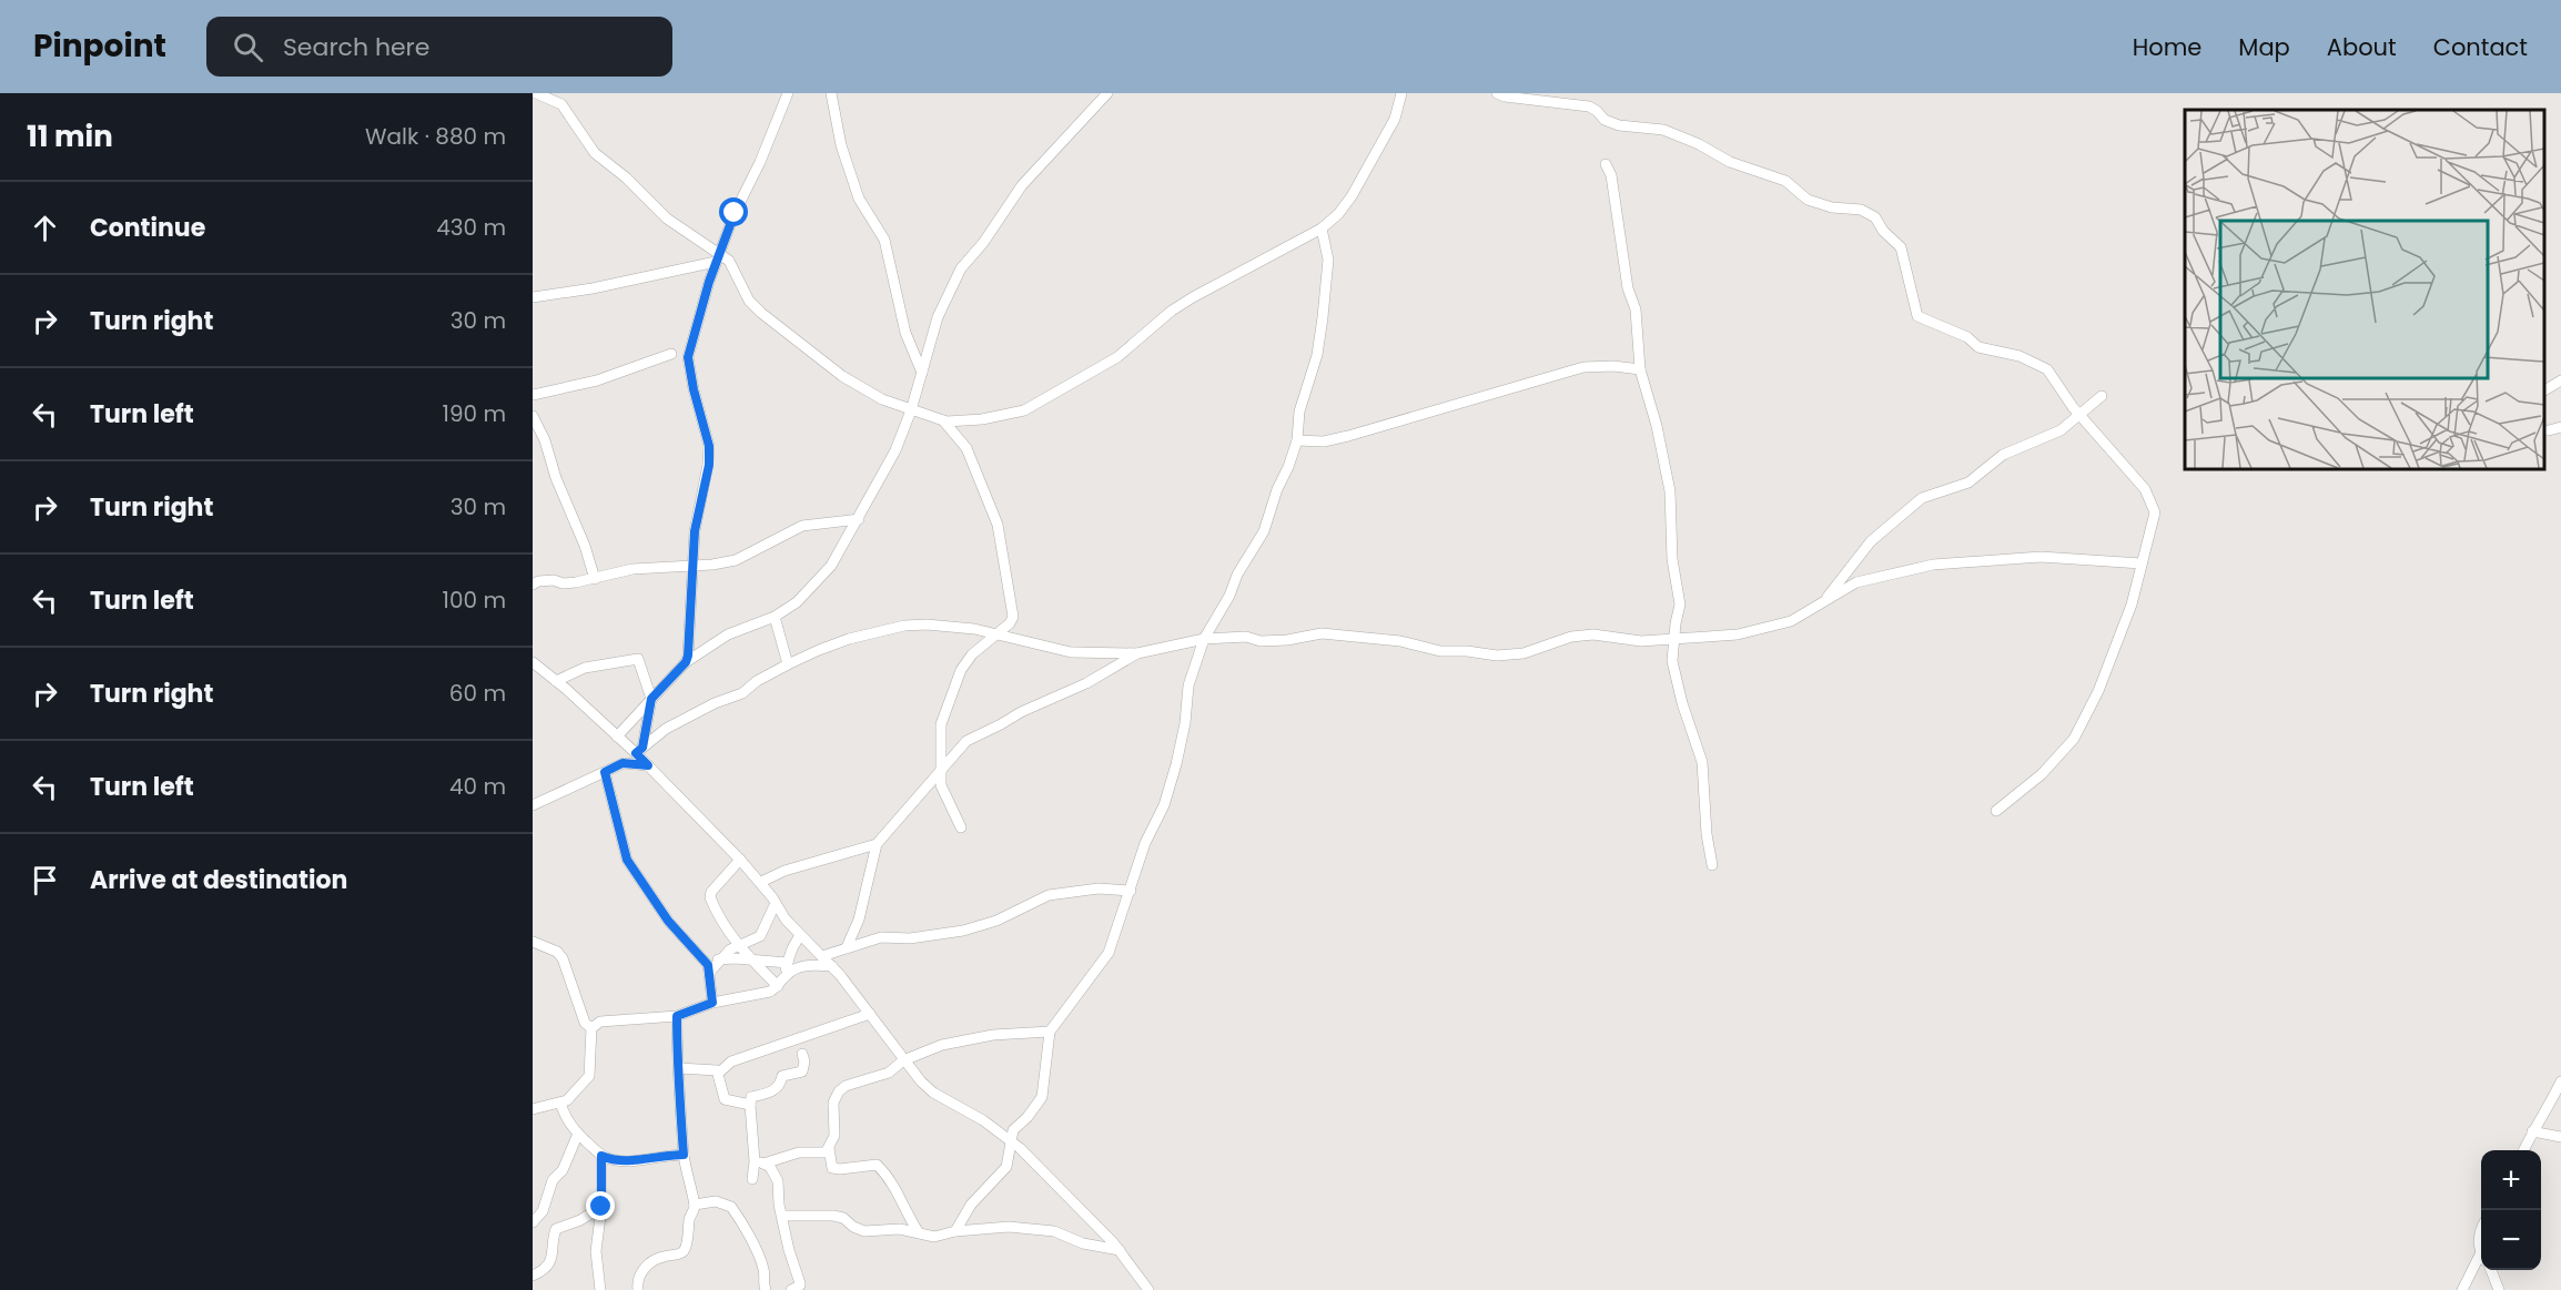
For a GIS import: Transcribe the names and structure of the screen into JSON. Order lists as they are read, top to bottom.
{
  "page": {
    "header": "Pinpoint",
    "search": "Search here",
    "nav": [
      "Home",
      "Map",
      "About",
      "Contact"
    ],
    "heading": ["11 min", "Walk · 880 m"],
    "list": [
      ["Continue", "430 m"],
      ["Turn right", "30 m"],
      ["Turn left", "190 m"],
      ["Turn right", "30 m"],
      ["Turn left", "100 m"],
      ["Turn right", "60 m"],
      ["Turn left", "40 m"],
      "Arrive at destination"
    ],
    "map_buttons": ["+", "−"]
  }
}
